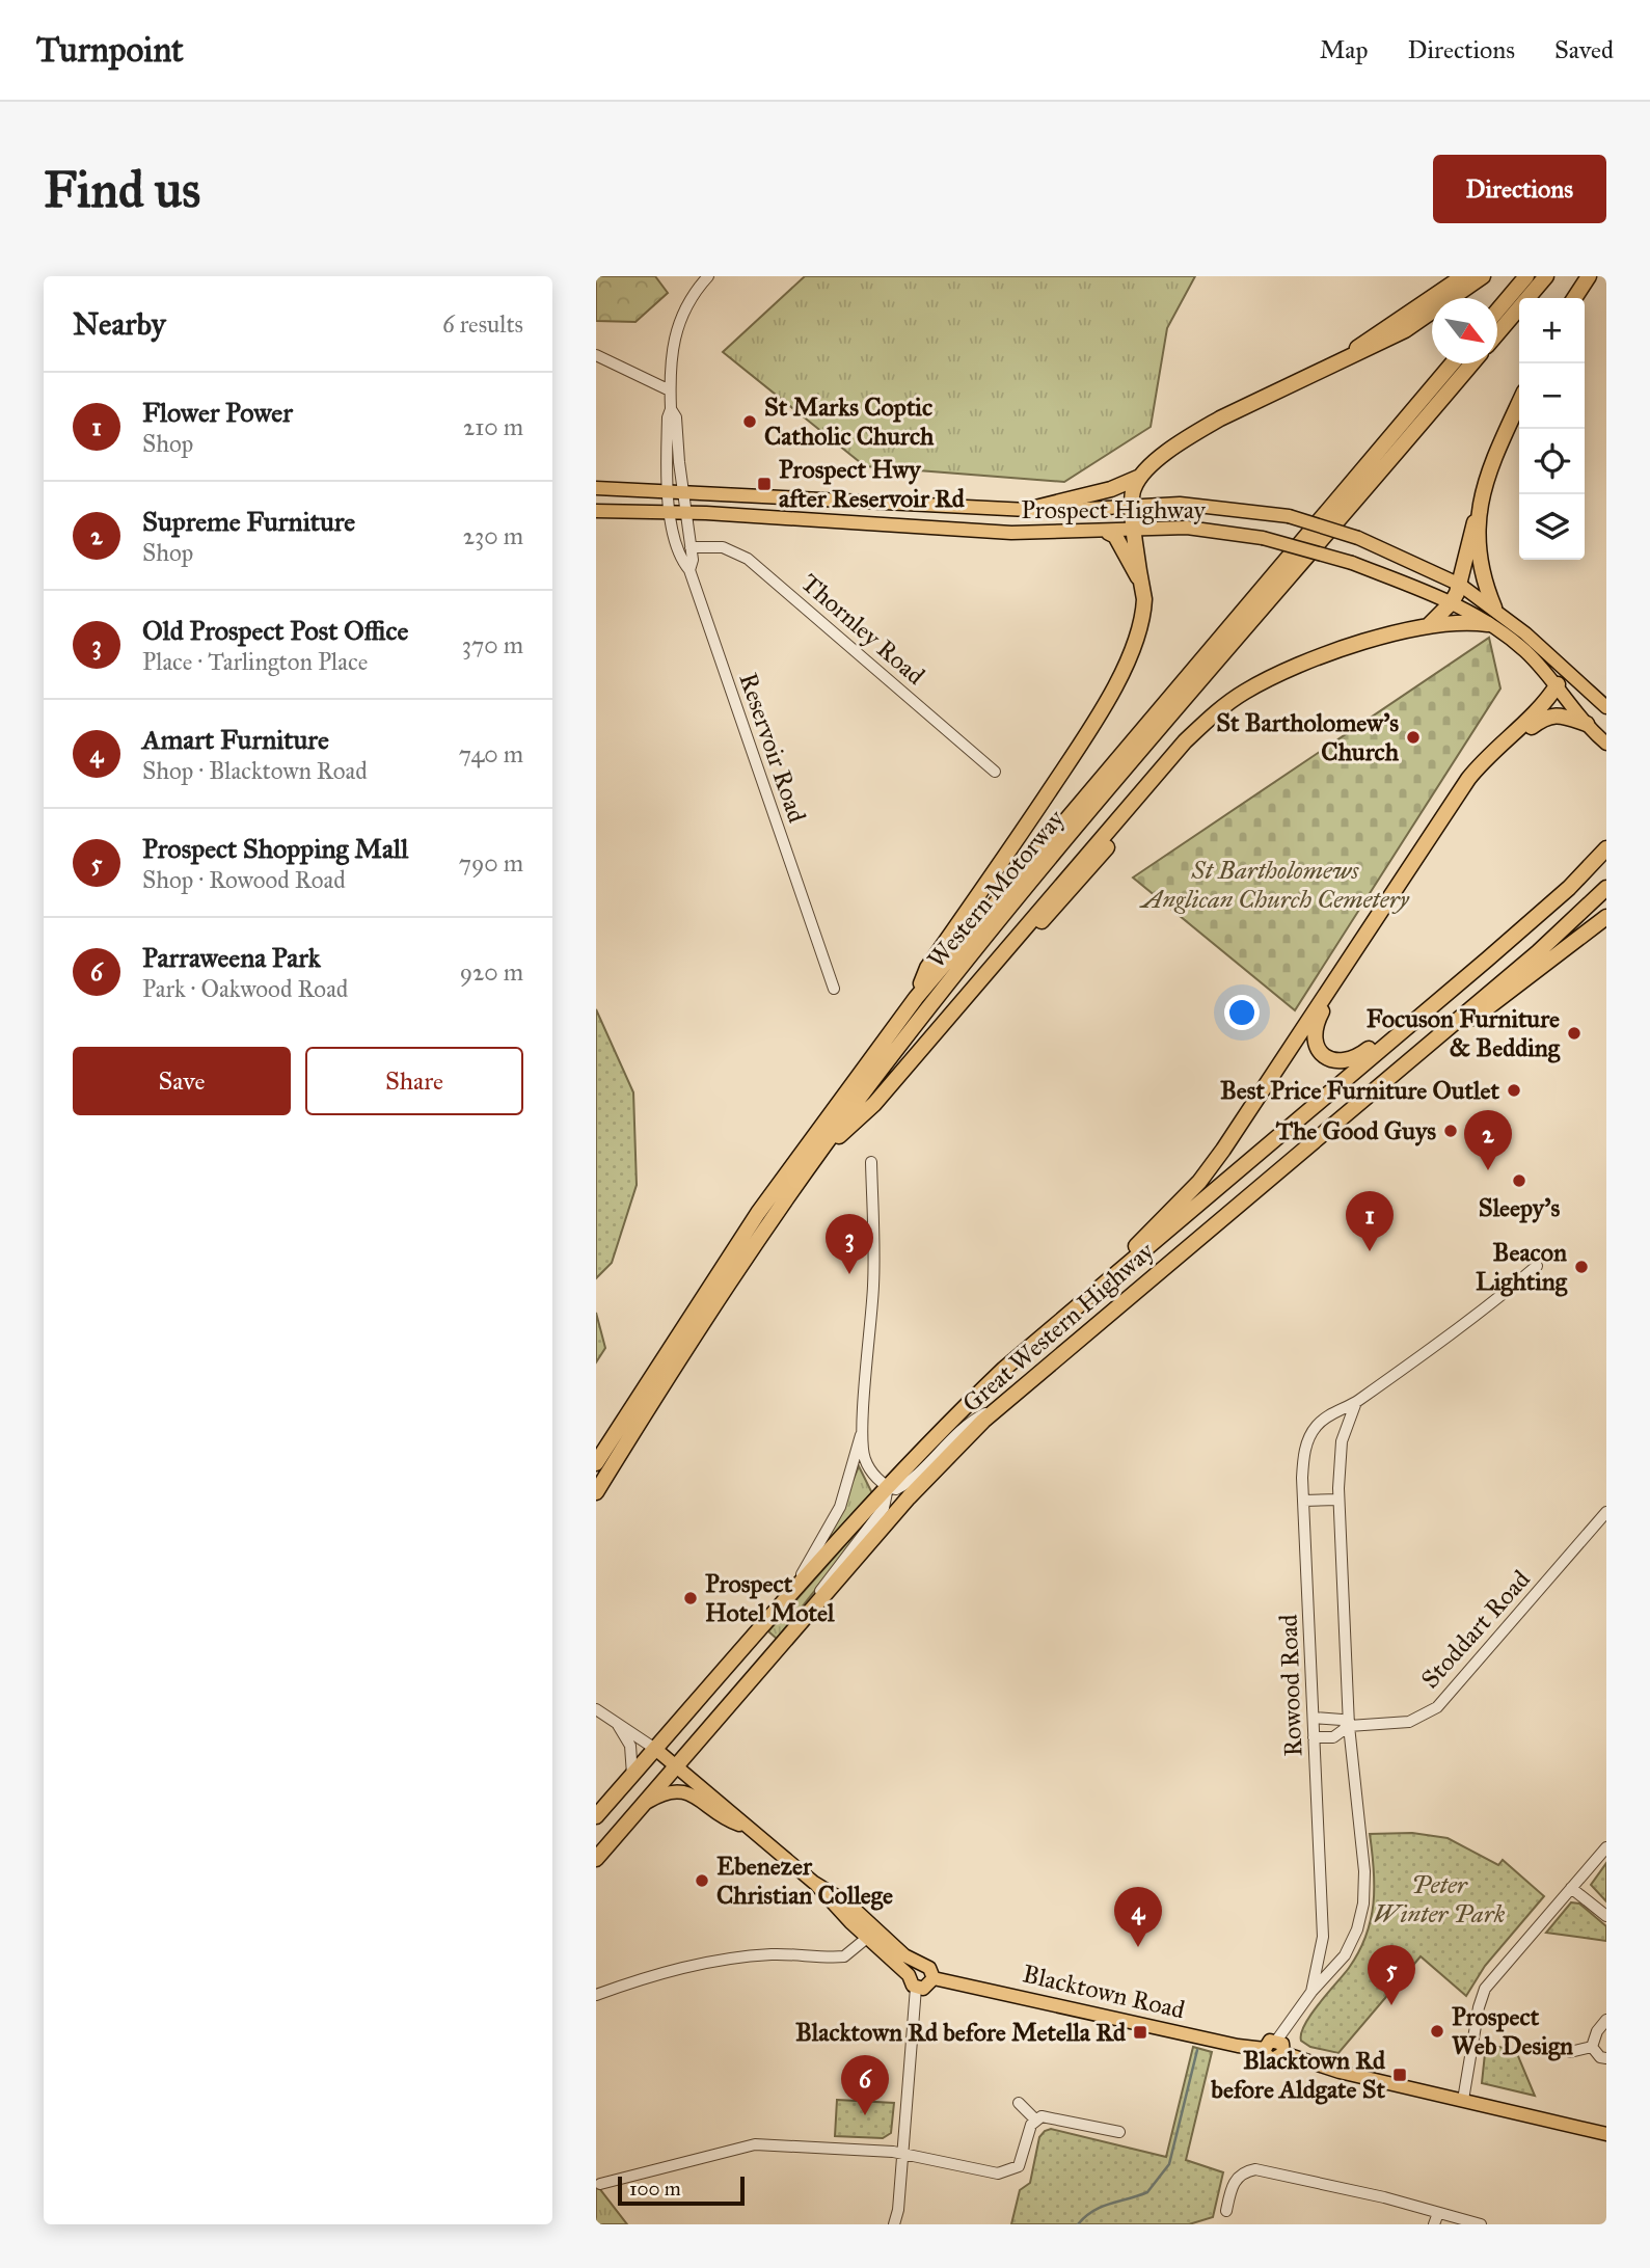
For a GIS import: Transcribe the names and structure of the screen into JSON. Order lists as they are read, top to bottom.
{
  "streets": {
    "highway": ["Western Motorway", "Great Western Highway"],
    "main road": ["Prospect Highway", "Blacktown Road"],
    "street": [
      "Thornley Road",
      "Reservoir Road",
      "Stoddart Road",
      "Rowood Road"
    ]
  },
  "crossings": [
    ["Prospect Highway", "Reservoir Road"],
    ["Thornley Road", "Reservoir Road"],
    ["Stoddart Road", "Rowood Road"],
    ["Rowood Road", "Blacktown Road"]
  ],
  "parks": ["St Bartholomews Anglican Church Cemetery", "Peter Winter Park"],
  "places": {
    "other": [
      "St Marks Coptic Catholic Church",
      "St Bartholomew's Church",
      "Focuson Furniture & Bedding",
      "Best Price Furniture Outlet",
      "The Good Guys",
      "Sleepy’s",
      "Beacon Lighting",
      "Prospect Hotel Motel",
      "Ebenezer Christian College",
      "Prospect Web Design"
    ],
    "transit": ["Prospect Hwy after Reservoir Rd", "Blacktown Rd before Metella Rd", "Blacktown Rd before Aldgate St"]
  },
  "scale_bar": "100 m",
  "north": "bottom right",
  "page": {
    "header": "Turnpoint",
    "nav": ["Map", "Directions", "Saved"],
    "buttons": [
      "Directions",
      ["Save", "Share"]
    ],
    "title": "Find us",
    "heading": ["Nearby", "6 results"],
    "map_buttons": ["+", "−"],
    "list": [
      {
        "mark": "1",
        "name": "Flower Power",
        "note": "Shop",
        "value": "210 m"
      },
      {
        "mark": "2",
        "name": "Supreme Furniture",
        "note": "Shop",
        "value": "230 m"
      },
      {
        "mark": "3",
        "name": "Old Prospect Post Office",
        "note": "Place · Tarlington Place",
        "value": "370 m"
      },
      {
        "mark": "4",
        "name": "Amart Furniture",
        "note": "Shop · Blacktown Road",
        "value": "740 m"
      },
      {
        "mark": "5",
        "name": "Prospect Shopping Mall",
        "note": "Shop · Rowood Road",
        "value": "790 m"
      },
      {
        "mark": "6",
        "name": "Parraweena Park",
        "note": "Park · Oakwood Road",
        "value": "920 m"
      }
    ],
    "pins": [
      "2",
      "1",
      "3",
      "4",
      "5",
      "6"
    ],
    "scale": "100 m"
  }
}
